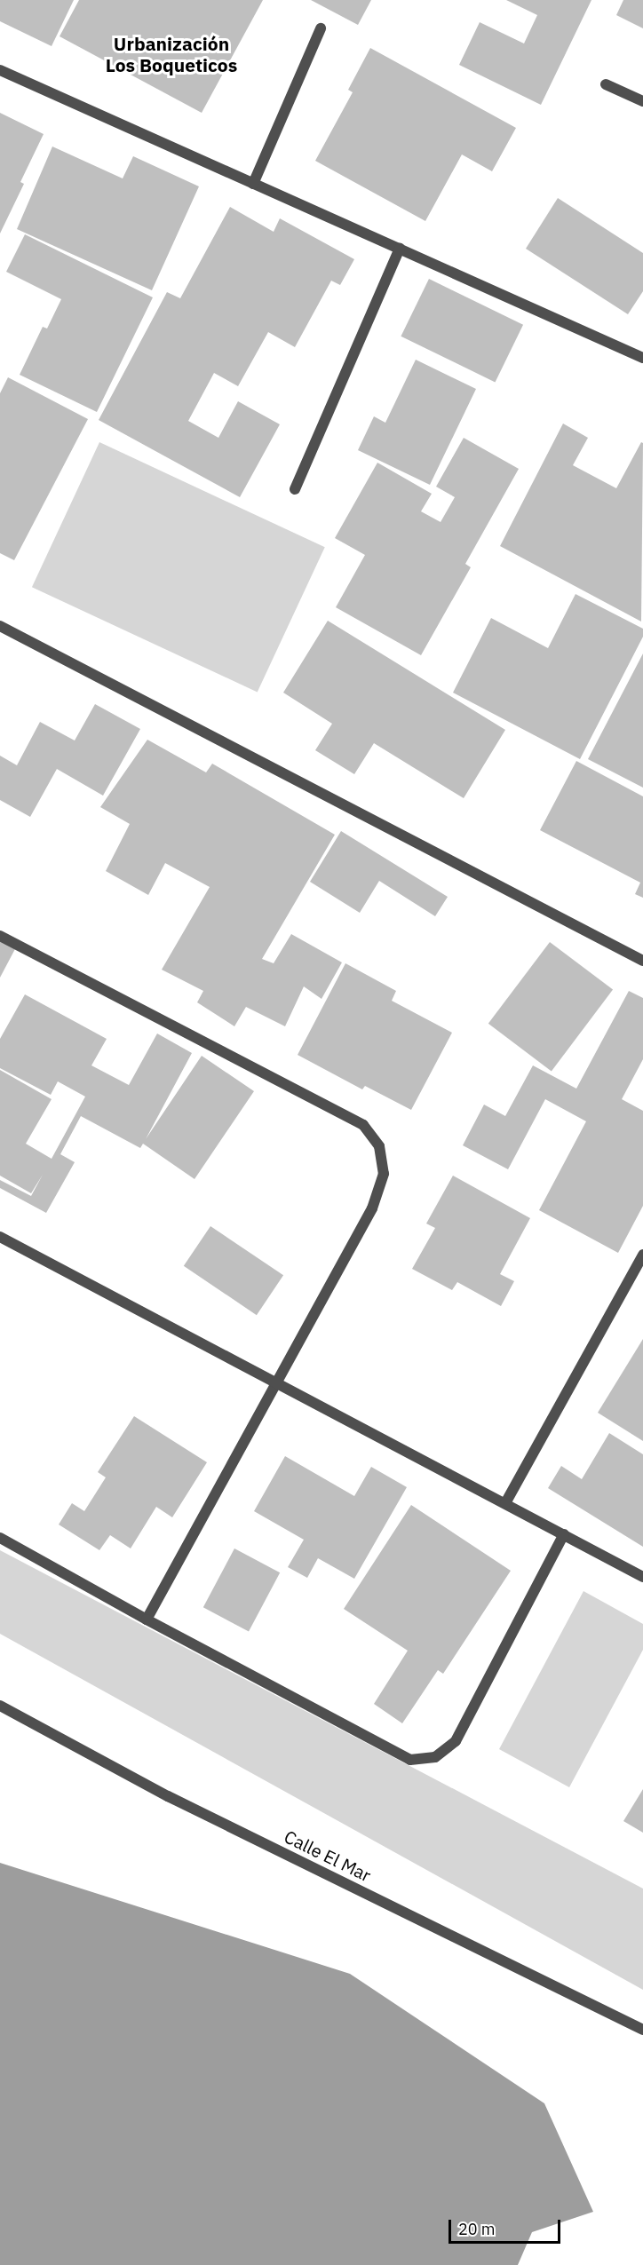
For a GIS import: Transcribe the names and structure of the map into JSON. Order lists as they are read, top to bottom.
{
  "streets": {
    "street": ["Calle El Mar"]
  },
  "districts": ["Urbanización Los Boqueticos"],
  "scale_bar": "20 m"
}
